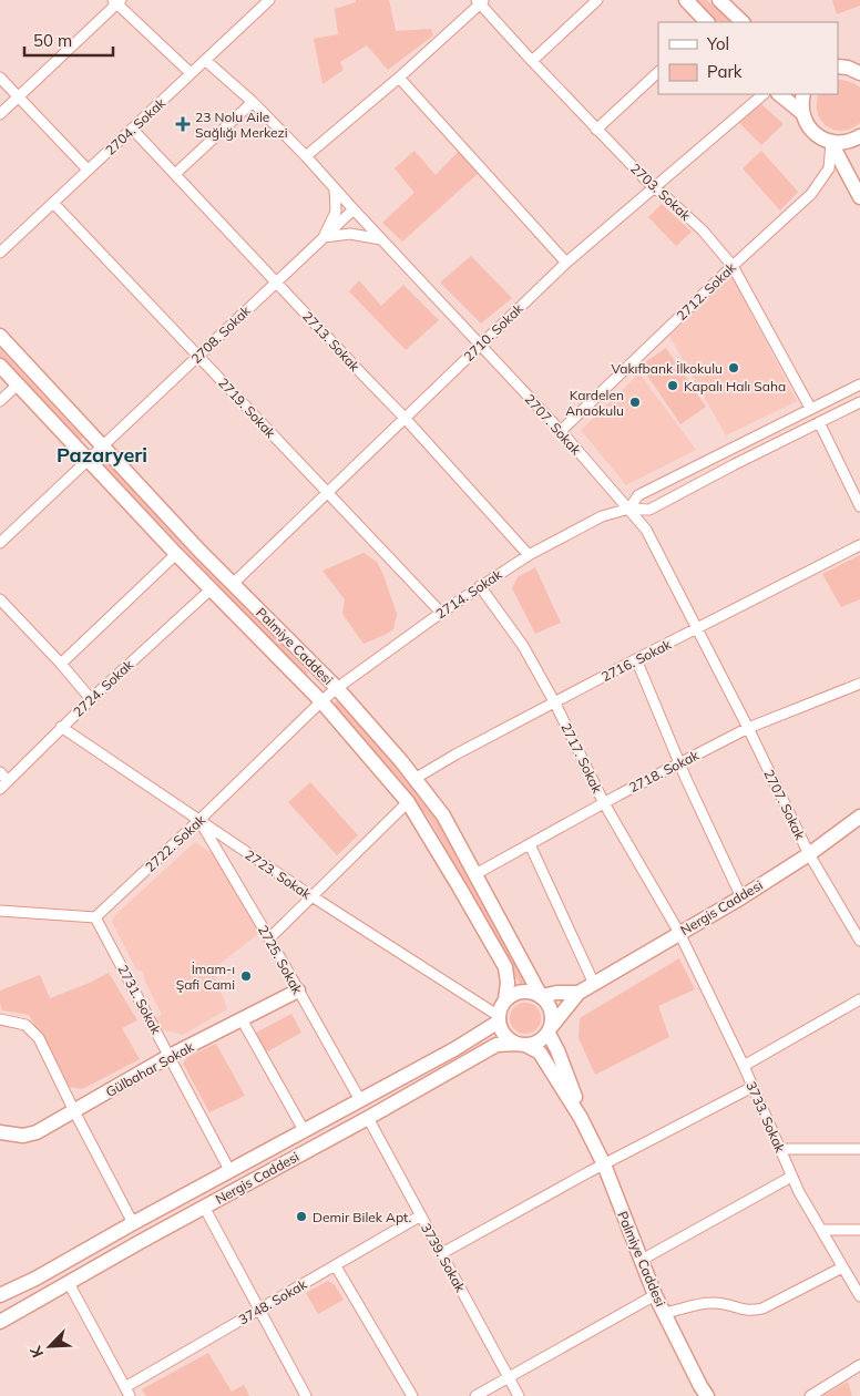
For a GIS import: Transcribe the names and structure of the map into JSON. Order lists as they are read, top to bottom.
{
  "streets": {
    "main road": ["Palmiye Caddesi", "Nergis Caddesi", "Gülbahar Sokak"],
    "street": [
      "2704. Sokak",
      "2703. Sokak",
      "2712. Sokak",
      "2710. Sokak",
      "2708. Sokak",
      "2713. Sokak",
      "2719. Sokak",
      "2707. Sokak",
      "2714. Sokak",
      "2716. Sokak",
      "2724. Sokak",
      "2717. Sokak",
      "2718. Sokak",
      "2722. Sokak",
      "2723. Sokak",
      "2725. Sokak",
      "2731. Sokak",
      "3733. Sokak",
      "3739. Sokak",
      "3748. Sokak"
    ]
  },
  "crossings": [
    ["2704. Sokak", "2713. Sokak"],
    ["2704. Sokak", "2719. Sokak"],
    ["2704. Sokak", "2707. Sokak"],
    ["2703. Sokak", "2712. Sokak"],
    ["2703. Sokak", "2710. Sokak"],
    ["2703. Sokak", "2714. Sokak"],
    ["2712. Sokak", "2707. Sokak"],
    ["2710. Sokak", "2713. Sokak"],
    ["2710. Sokak", "2719. Sokak"],
    ["2710. Sokak", "2707. Sokak"],
    ["2710. Sokak", "Palmiye Caddesi"],
    ["2708. Sokak", "2713. Sokak"],
    ["2708. Sokak", "2719. Sokak"],
    ["2708. Sokak", "2707. Sokak"],
    ["2708. Sokak", "Palmiye Caddesi"],
    ["2713. Sokak", "2714. Sokak"],
    ["2719. Sokak", "2714. Sokak"],
    ["2707. Sokak", "2714. Sokak"],
    ["2707. Sokak", "2716. Sokak"],
    ["2707. Sokak", "2718. Sokak"],
    ["2707. Sokak", "Nergis Caddesi"],
    ["2714. Sokak", "Palmiye Caddesi"],
    ["2714. Sokak", "2717. Sokak"],
    ["2714. Sokak", "2722. Sokak"],
    ["Palmiye Caddesi", "2716. Sokak"],
    ["Palmiye Caddesi", "2724. Sokak"],
    ["Palmiye Caddesi", "2718. Sokak"],
    ["Palmiye Caddesi", "2722. Sokak"],
    ["Palmiye Caddesi", "2723. Sokak"],
    ["Palmiye Caddesi", "Nergis Caddesi"],
    ["2716. Sokak", "2717. Sokak"],
    ["2724. Sokak", "2723. Sokak"],
    ["2717. Sokak", "2718. Sokak"],
    ["2717. Sokak", "Nergis Caddesi"],
    ["2717. Sokak", "3733. Sokak"],
    ["2722. Sokak", "2723. Sokak"],
    ["2722. Sokak", "2725. Sokak"],
    ["2722. Sokak", "2731. Sokak"],
    ["2723. Sokak", "Nergis Caddesi"],
    ["2723. Sokak", "2725. Sokak"],
    ["Nergis Caddesi", "2725. Sokak"],
    ["Nergis Caddesi", "2731. Sokak"],
    ["Nergis Caddesi", "3733. Sokak"],
    ["Nergis Caddesi", "3739. Sokak"],
    ["2725. Sokak", "Gülbahar Sokak"],
    ["2731. Sokak", "Gülbahar Sokak"],
    ["3739. Sokak", "3748. Sokak"]
  ],
  "districts": ["Pazaryeri"],
  "places": {
    "health": ["23 Nolu Aile Sağlığı Merkezi"],
    "other": [
      "Vakıfbank İlkokulu",
      "Kapalı Halı Saha",
      "Kardelen Anaokulu",
      "İmam-ı Şafi Cami",
      "Demir Bilek Apt."
    ]
  },
  "legend": ["Yol", "Park"],
  "scale_bar": "50 m",
  "north": "bottom left"
}
